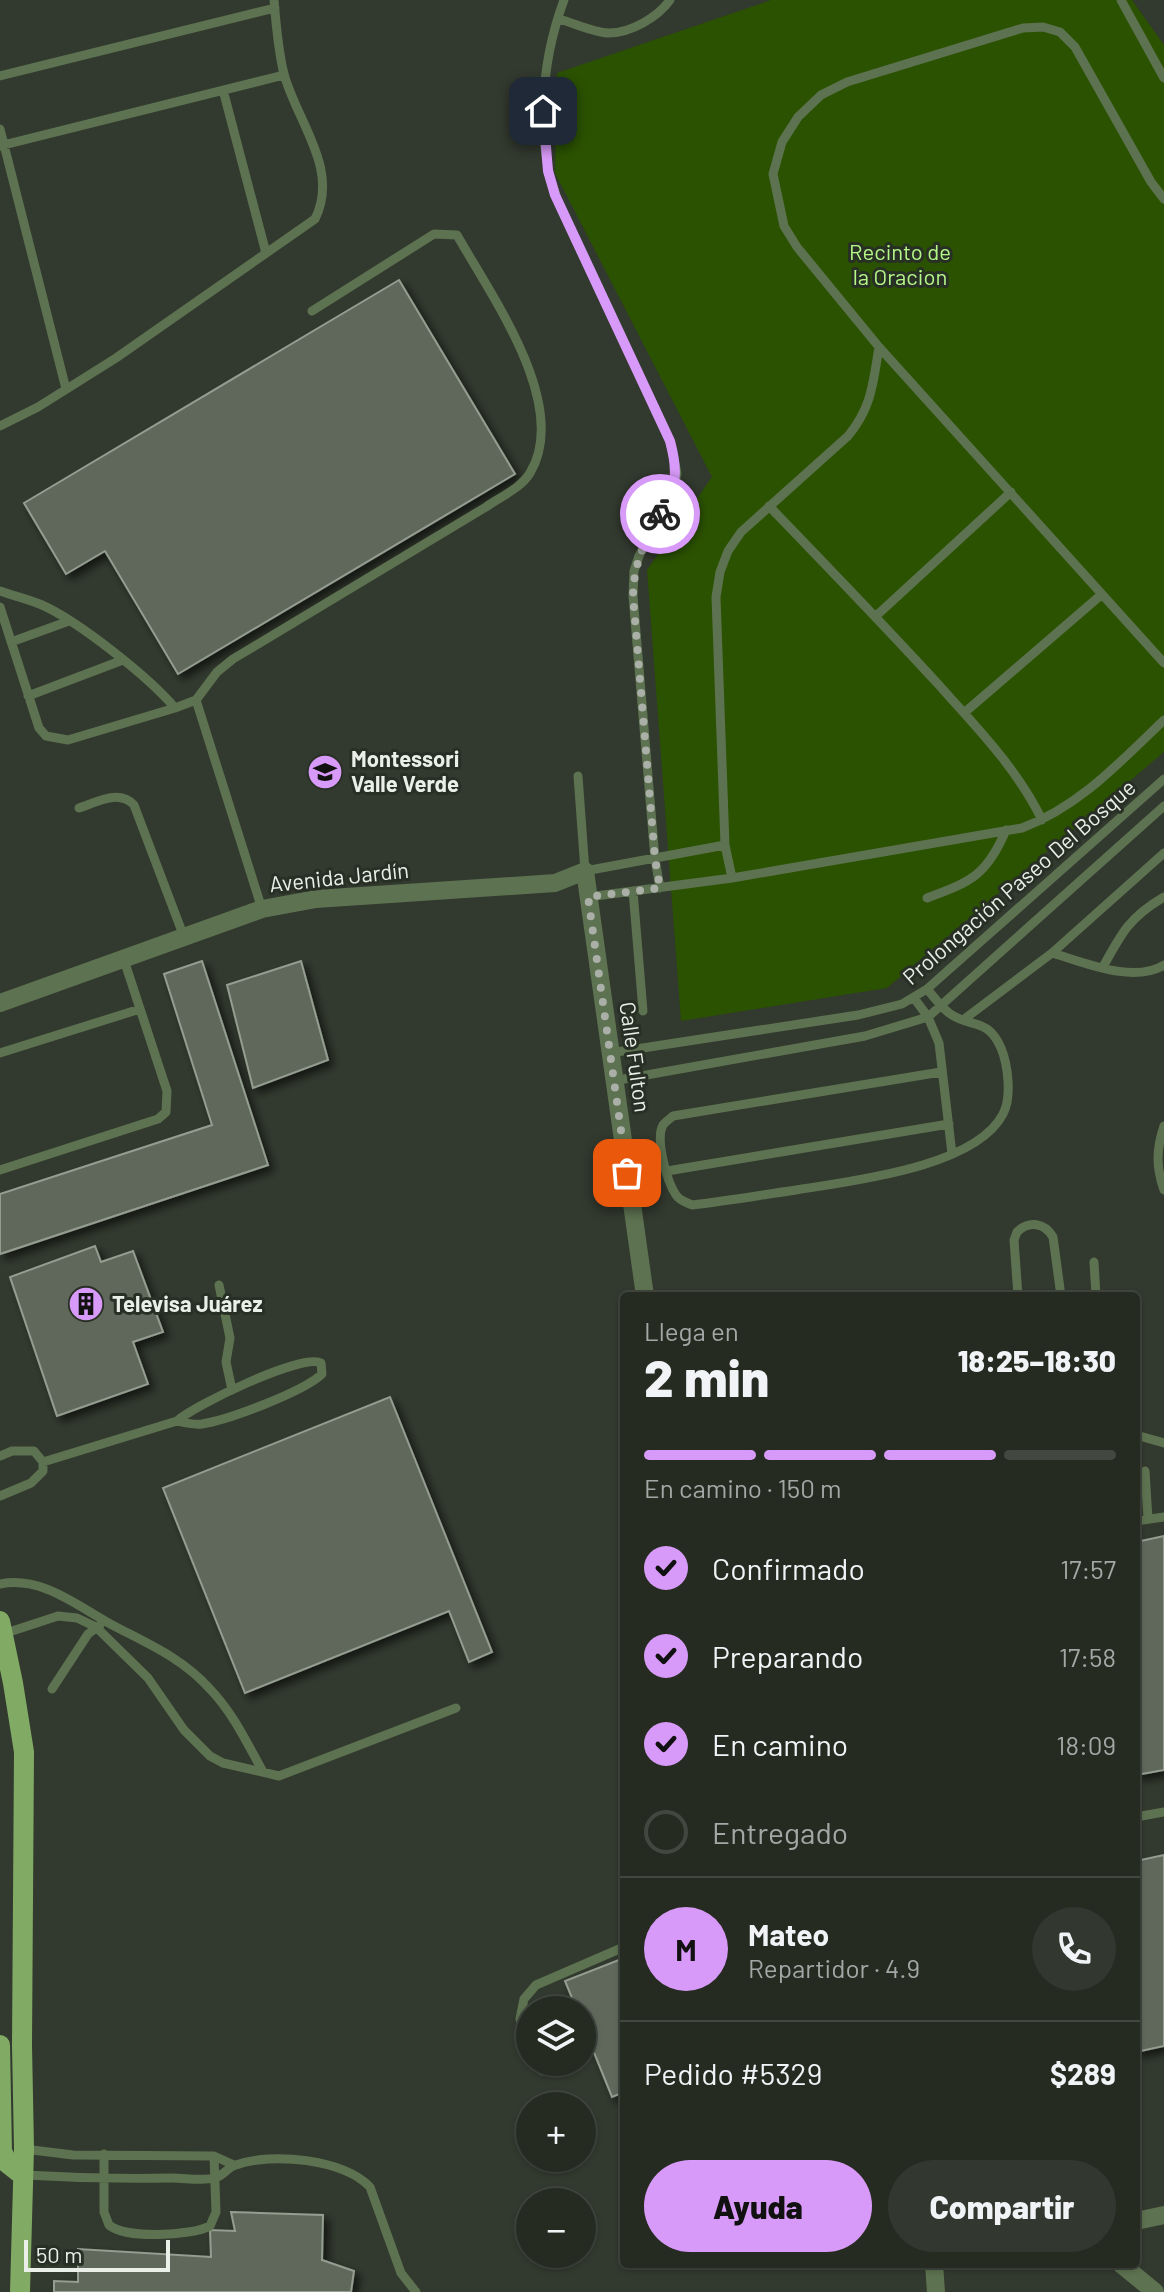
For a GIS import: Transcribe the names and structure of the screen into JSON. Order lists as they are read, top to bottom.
{
  "streets": {
    "street": ["Avenida Jardín", "Calle Fulton"],
    "lane": ["Prolongación Paseo Del Bosque"]
  },
  "crossings": [
    ["Avenida Jardín", "Calle Fulton"],
    ["Prolongación Paseo Del Bosque", "Calle Fulton"]
  ],
  "parks": ["Recinto de la Oracion"],
  "places": {
    "school or university": ["Montessori Valle Verde"],
    "building": ["Televisa Juárez"]
  },
  "scale_bar": "50 m",
  "page": {
    "heading": ["2 min", "Llega en", "18:25–18:30"],
    "panel": [
      "Mateo",
      "Repartidor · 4.9",
      "Pedido #5329",
      "$289"
    ],
    "bar": "En camino · 150 m",
    "list": [
      ["Confirmado", "17:57"],
      ["Preparando", "17:58"],
      ["En camino", "18:09"],
      "Entregado"
    ],
    "round": "M",
    "map_buttons": ["+", "−"],
    "buttons": ["Ayuda", "Compartir"],
    "scale": "50 m"
  }
}
